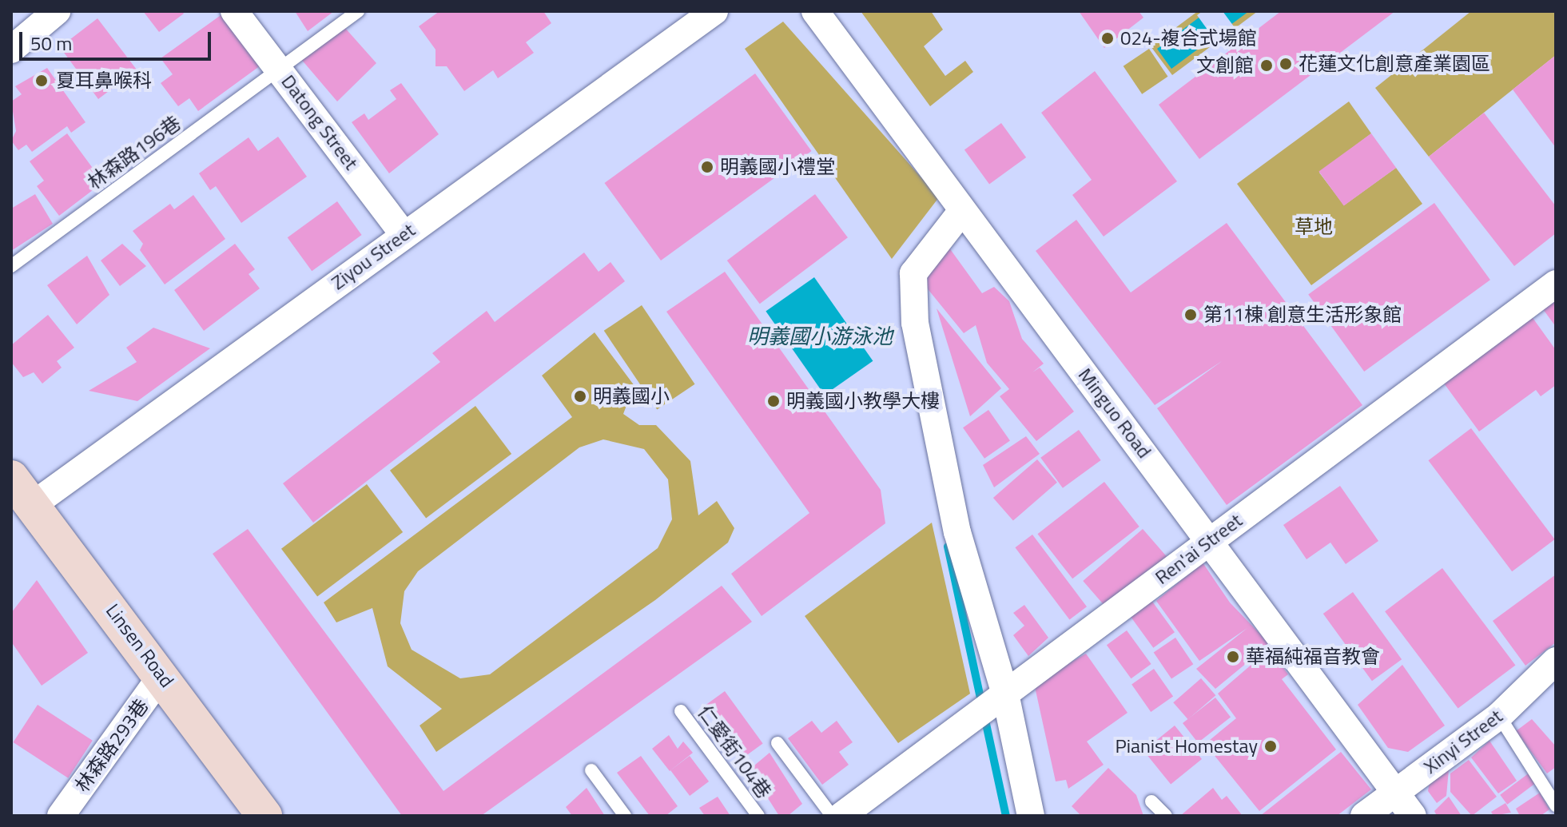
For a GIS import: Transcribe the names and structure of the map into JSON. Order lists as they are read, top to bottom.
{
  "streets": {
    "street": [
      "Datong Street",
      "Ziyou Street",
      "Minguo Road",
      "Ren'ai Street",
      "Linsen Road",
      "Xinyi Street",
      "林森路293巷"
    ],
    "lane": ["林森路196巷", "仁愛街104巷"]
  },
  "crossings": [
    ["Datong Street", "林森路196巷"],
    ["Datong Street", "Ziyou Street"],
    ["Ziyou Street", "Linsen Road"],
    ["Minguo Road", "Ren'ai Street"],
    ["Minguo Road", "Xinyi Street"],
    ["Linsen Road", "林森路293巷"]
  ],
  "water": ["明義國小游泳池"],
  "parks": ["草地"],
  "places": [
    "024-複合式場館",
    "花蓮文化創意產業園區",
    "文創館",
    "夏耳鼻喉科",
    "明義國小禮堂",
    "第11棟 創意生活形象館",
    "明義國小",
    "明義國小教學大樓",
    "華福純福音教會",
    "Pianist Homestay"
  ],
  "scale_bar": "50 m"
}
